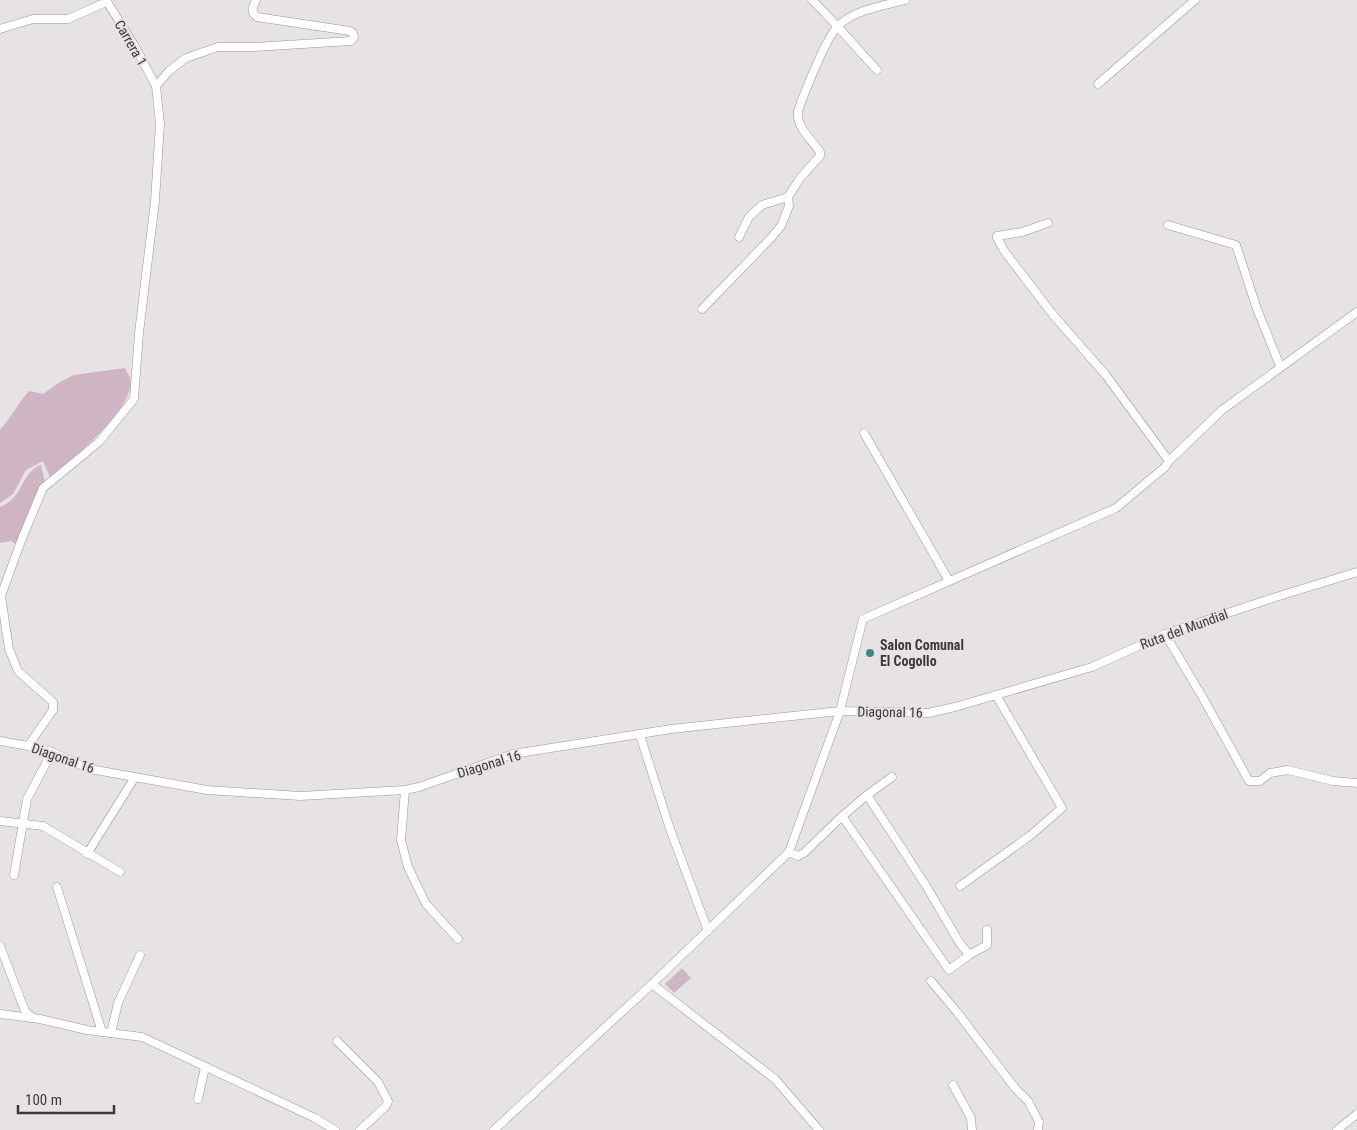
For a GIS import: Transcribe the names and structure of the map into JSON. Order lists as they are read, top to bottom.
{
  "streets": {
    "street": ["Carrera 1", "Ruta del Mundial", "Diagonal 16"]
  },
  "crossings": [
    ["Ruta del Mundial", "Diagonal 16"]
  ],
  "places": ["Salon Comunal El Cogollo"],
  "scale_bar": "100 m"
}
